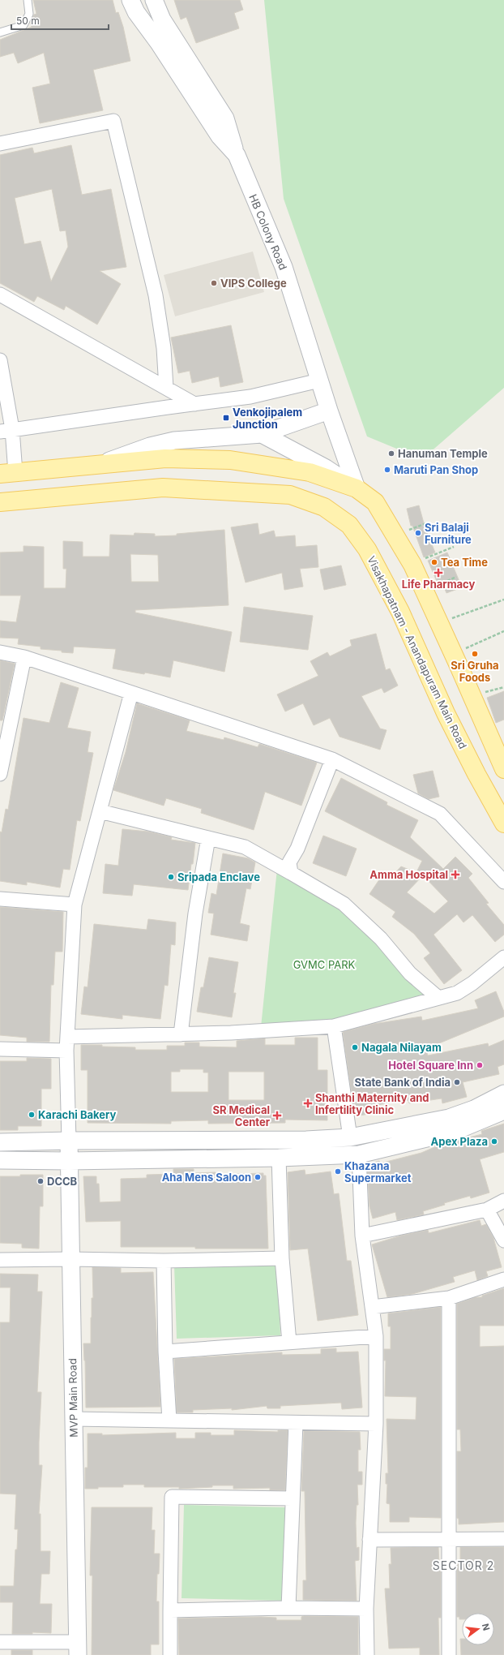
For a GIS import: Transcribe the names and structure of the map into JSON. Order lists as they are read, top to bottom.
{
  "streets": {
    "main road": ["Visakhapatnam - Anandapuram Main Road"],
    "street": ["HB Colony Road", "MVP Main Road"]
  },
  "districts": ["SECTOR 2"],
  "parks": ["GVMC PARK"],
  "places": {
    "other": [
      "VIPS College",
      "Hanuman Temple",
      "Maruti Pan Shop",
      "Sri Balaji Furniture",
      "Tea Time",
      "Sri Gruha Foods",
      "Sripada Enclave",
      "Nagala Nilayam",
      "Hotel Square Inn",
      "State Bank of India",
      "Karachi Bakery",
      "Apex Plaza",
      "Khazana Supermarket",
      "Aha Mens Saloon",
      "DCCB"
    ],
    "transit": ["Venkojipalem Junction"],
    "health": [
      "Life Pharmacy",
      "Amma Hospital",
      "Shanthi Maternity and Infertility Clinic",
      "SR Medical Center"
    ]
  },
  "scale_bar": "50 m",
  "north": "right"
}
